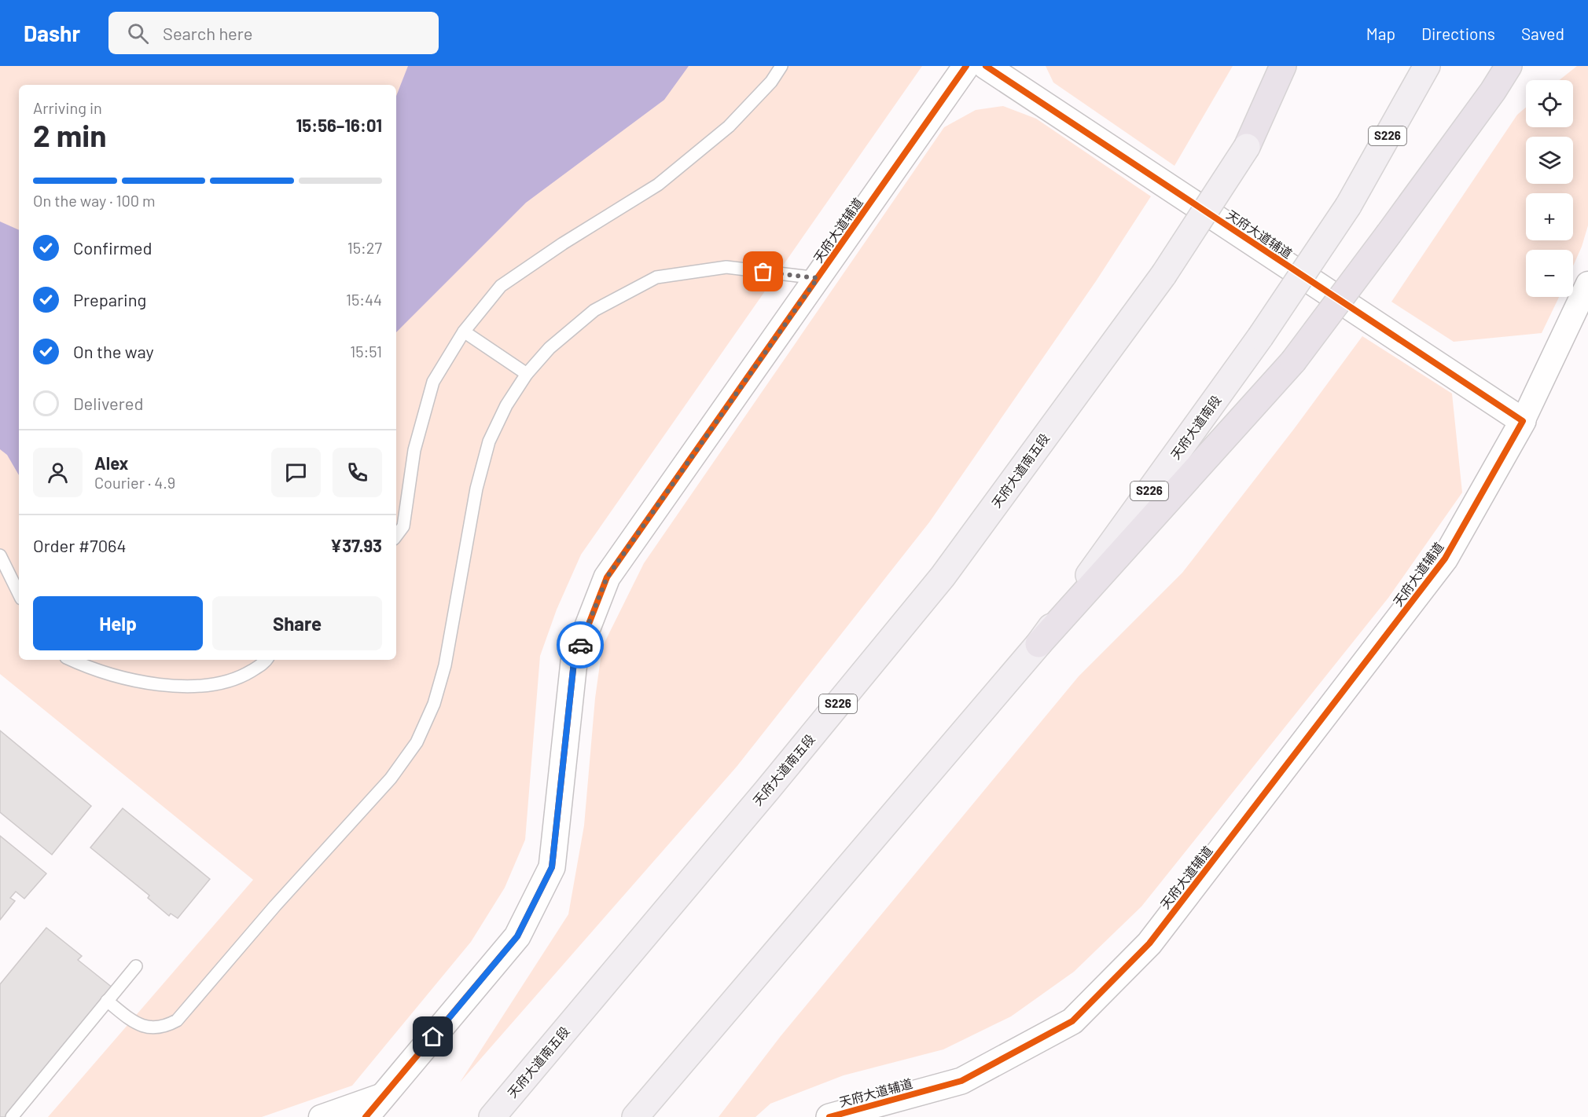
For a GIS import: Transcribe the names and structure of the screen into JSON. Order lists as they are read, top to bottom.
{
  "streets": {
    "main road": ["S226", "天府大道南段", "天府大道南五段"],
    "street": ["天府大道辅道"]
  },
  "crossings": [
    ["S226", "天府大道南段"]
  ],
  "page": {
    "header": "Dashr",
    "search": "Search here",
    "nav": ["Map", "Directions", "Saved"],
    "map_buttons": ["+", "−"],
    "heading": ["2 min", "Arriving in", "15:56–16:01"],
    "panel": [
      "Alex",
      "Courier · 4.9",
      "Order #7064",
      "¥37.93"
    ],
    "bar": "On the way · 100 m",
    "list": [
      ["Confirmed", "15:27"],
      ["Preparing", "15:44"],
      ["On the way", "15:51"],
      "Delivered"
    ],
    "buttons": ["Help", "Share"]
  }
}
